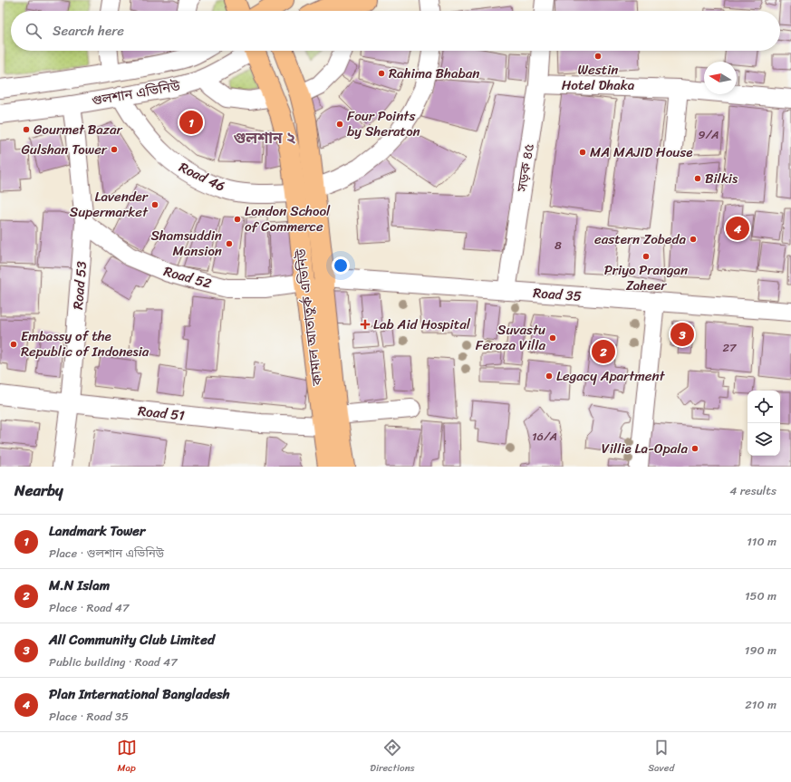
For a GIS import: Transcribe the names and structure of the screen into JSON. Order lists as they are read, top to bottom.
{
  "streets": {
    "main road": ["কামাল আতাতুর্ক এভিনিউ"],
    "street": [
      "গুলশান এভিনিউ",
      "সড়ক ৪৫",
      "Road 46",
      "Road 52",
      "Road 53",
      "Road 35",
      "Road 51"
    ]
  },
  "crossings": [
    ["গুলশান এভিনিউ", "Road 46"],
    ["গুলশান এভিনিউ", "Road 53"],
    ["সড়ক ৪৫", "Road 35"],
    ["Road 46", "কামাল আতাতুর্ক এভিনিউ"],
    ["Road 52", "Road 53"],
    ["Road 52", "কামাল আতাতুর্ক এভিনিউ"],
    ["Road 53", "Road 51"],
    ["Road 35", "কামাল আতাতুর্ক এভিনিউ"],
    ["কামাল আতাতুর্ক এভিনিউ", "Road 51"]
  ],
  "districts": ["গুলশান ২"],
  "places": {
    "other": [
      "Westin Hotel Dhaka",
      "Rahima Bhaban",
      "Four Points by Sheraton",
      "Gourmet Bazar",
      "Gulshan Tower",
      "MA MAJID House",
      "Bilkis",
      "Lavender Supermarket",
      "London School of Commerce",
      "eastern Zobeda",
      "Shamsuddin Mansion",
      "Priyo Prangan Zaheer",
      "Suvastu Feroza Villa",
      "Embassy of the Republic of Indonesia",
      "Legacy Apartment",
      "Villie La-Opala"
    ],
    "health": ["Lab Aid Hospital"]
  },
  "house_numbers": [
    "9/A",
    "8",
    "27",
    "16/A"
  ],
  "north": "left",
  "page": {
    "search": "Search here",
    "pins": [
      "1",
      "4",
      "3",
      "2"
    ],
    "heading": ["Nearby", "4 results"],
    "list": [
      {
        "mark": "1",
        "name": "Landmark Tower",
        "note": "Place · গুলশান এভিনিউ",
        "value": "110 m"
      },
      {
        "mark": "2",
        "name": "M.N Islam",
        "note": "Place · Road 47",
        "value": "150 m"
      },
      {
        "mark": "3",
        "name": "All Community Club Limited",
        "note": "Public building · Road 47",
        "value": "190 m"
      },
      {
        "mark": "4",
        "name": "Plan International Bangladesh",
        "note": "Place · Road 35",
        "value": "210 m"
      }
    ],
    "nav": ["Map", "Directions", "Saved"]
  }
}
